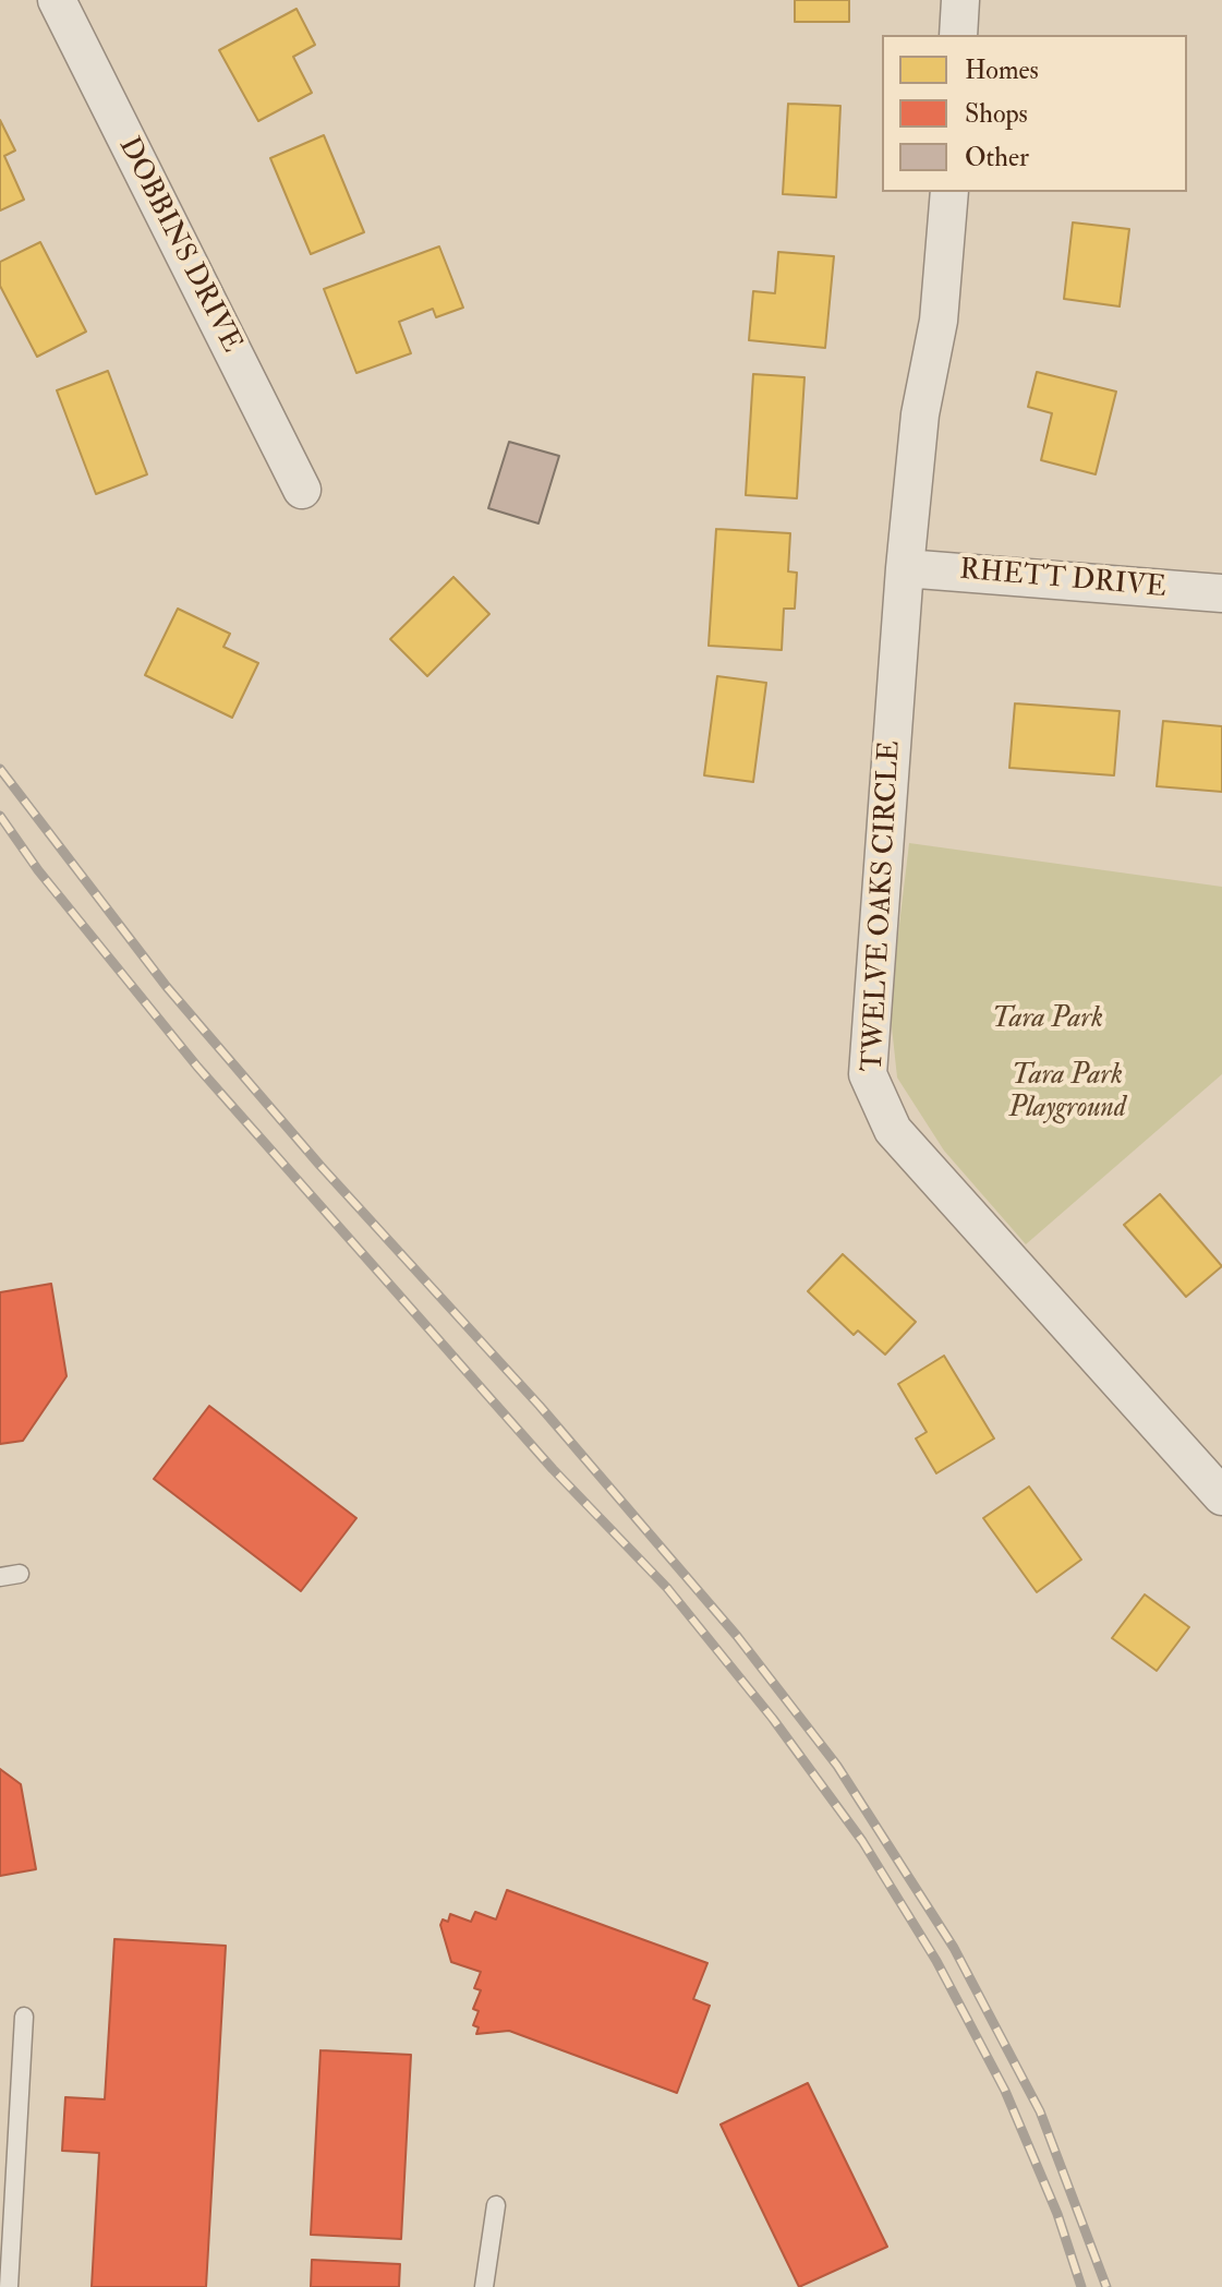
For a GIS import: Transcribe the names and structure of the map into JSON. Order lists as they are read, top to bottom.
{
  "streets": {
    "street": ["DOBBINS DRIVE", "RHETT DRIVE", "TWELVE OAKS CIRCLE"]
  },
  "crossings": [
    ["RHETT DRIVE", "TWELVE OAKS CIRCLE"]
  ],
  "parks": ["Tara Park", "Tara Park Playground"],
  "legend": ["Homes", "Shops", "Other"]
}
